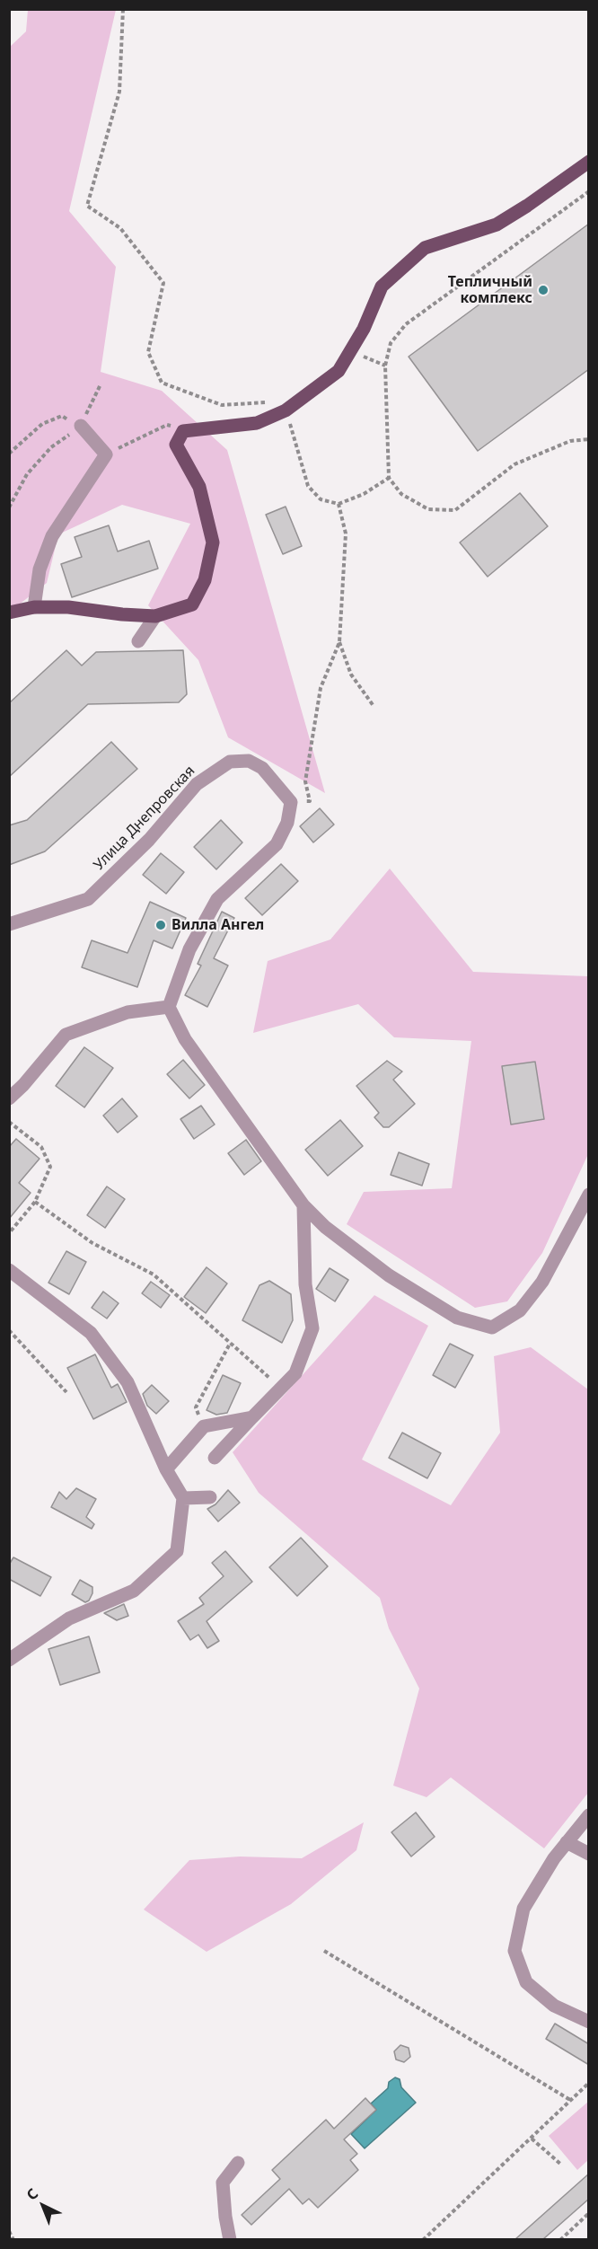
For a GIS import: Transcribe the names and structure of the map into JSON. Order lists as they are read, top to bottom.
{
  "streets": {
    "street": ["Улица Днепровская"]
  },
  "places": ["Тепличный комплекс", "Вилла Ангел"],
  "north": "top left"
}
